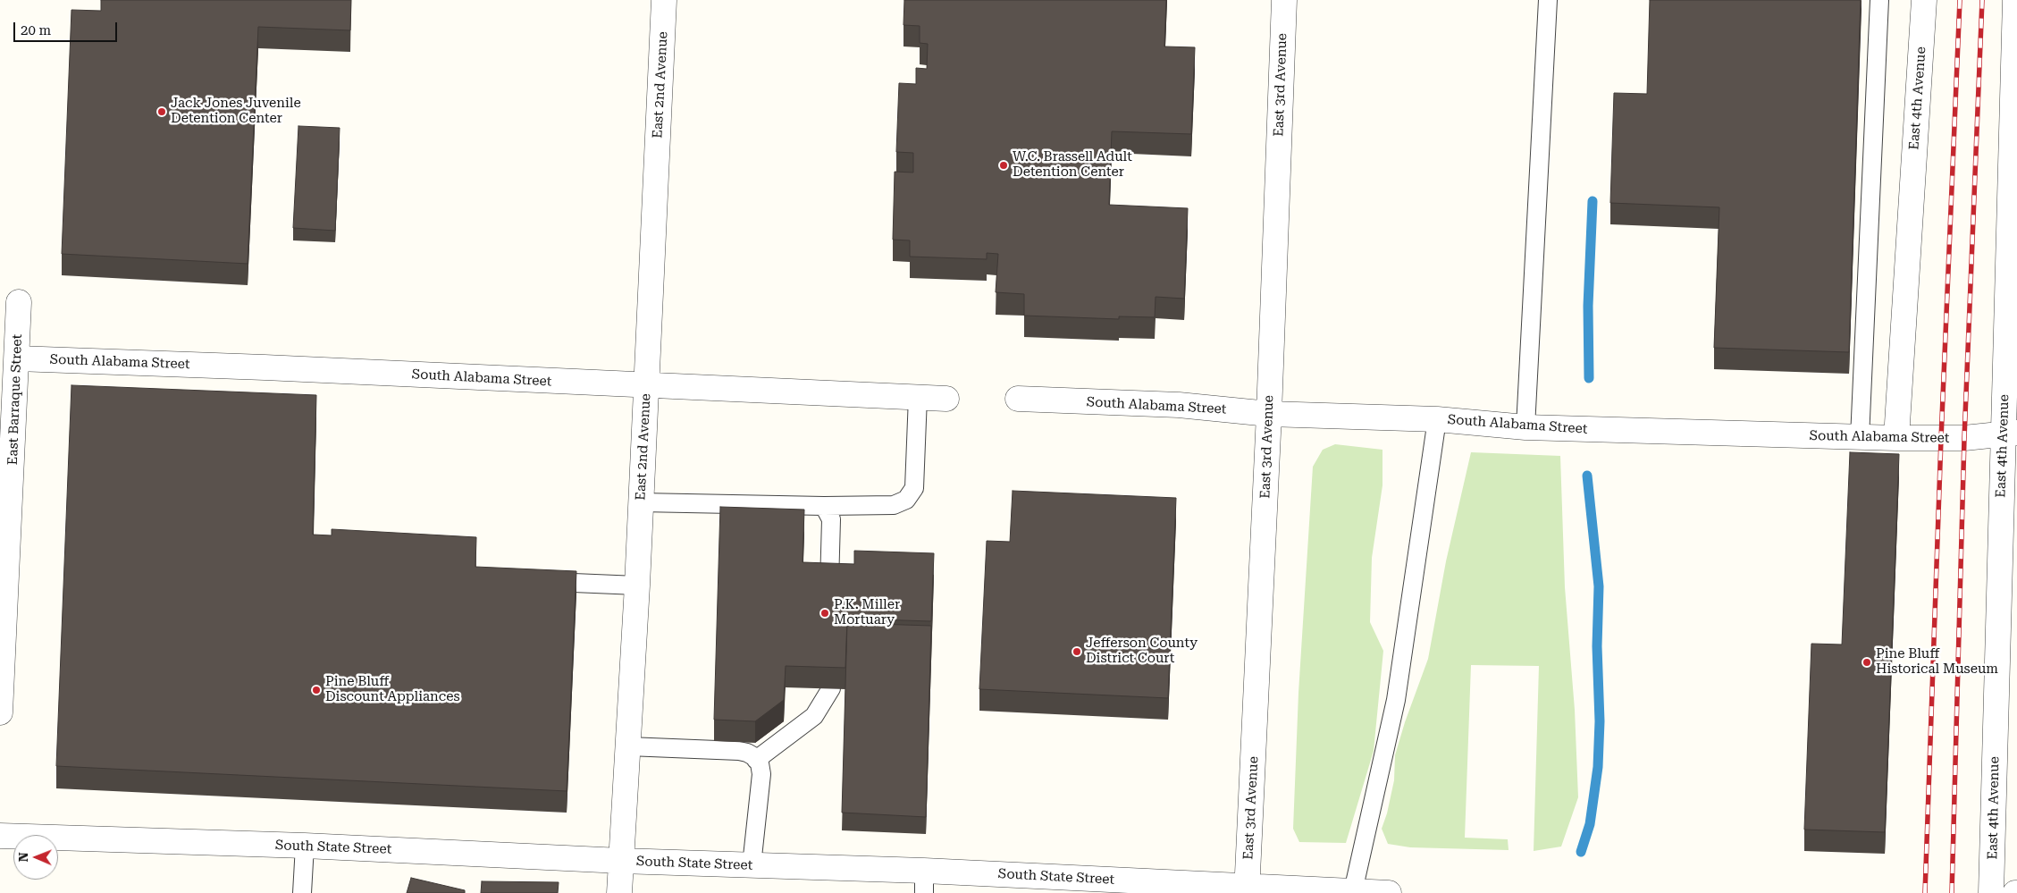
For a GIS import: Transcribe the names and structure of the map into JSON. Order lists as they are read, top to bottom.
{
  "streets": {
    "street": [
      "East 2nd Avenue",
      "East 3rd Avenue",
      "East 4th Avenue",
      "South Alabama Street",
      "East Barraque Street",
      "South State Street"
    ]
  },
  "crossings": [
    ["East 2nd Avenue", "South Alabama Street"],
    ["East 2nd Avenue", "South State Street"],
    ["East 3rd Avenue", "South Alabama Street"],
    ["East 3rd Avenue", "South State Street"],
    ["East 4th Avenue", "South Alabama Street"],
    ["South Alabama Street", "East Barraque Street"]
  ],
  "places": [
    "Jack Jones Juvenile Detention Center",
    "W.C. Brassell Adult Detention Center",
    "P.K. Miller Mortuary",
    "Jefferson County District Court",
    "Pine Bluff Historical Museum",
    "Pine Bluff Discount Appliances"
  ],
  "scale_bar": "20 m",
  "north": "left"
}
